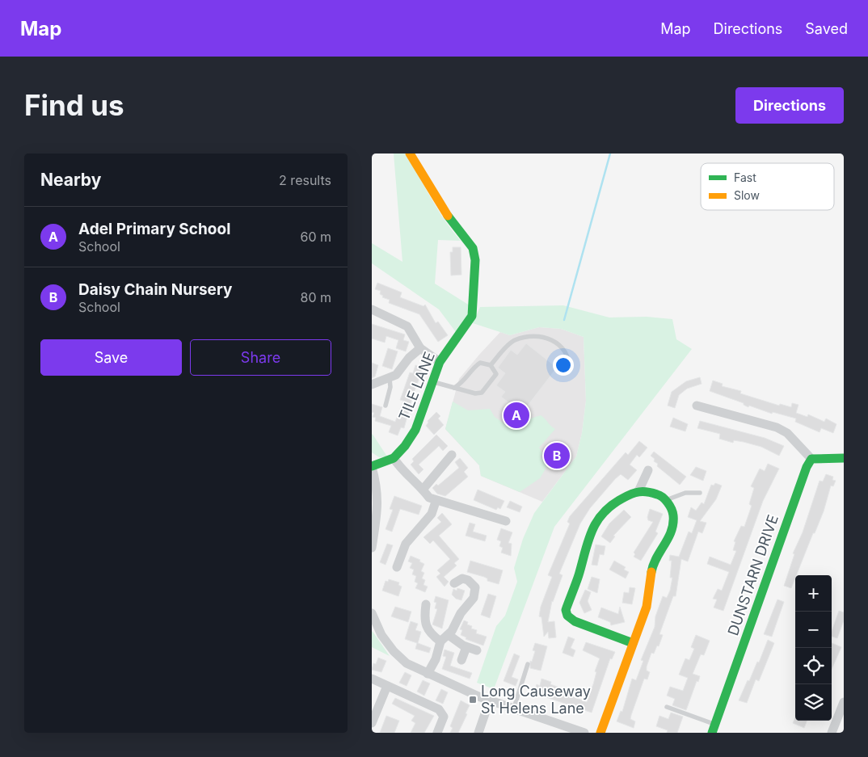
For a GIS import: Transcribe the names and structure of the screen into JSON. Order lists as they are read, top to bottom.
{
  "streets": {
    "street": ["TILE LANE", "DUNSTARN DRIVE"]
  },
  "places": {
    "transit": ["Long Causeway St Helens Lane"]
  },
  "legend": ["Fast", "Slow"],
  "page": {
    "header": "Map",
    "nav": ["Map", "Directions", "Saved"],
    "buttons": [
      "Directions",
      ["Save", "Share"]
    ],
    "title": "Find us",
    "heading": ["Nearby", "2 results"],
    "list": [
      {
        "mark": "A",
        "name": "Adel Primary School",
        "note": "School",
        "value": "60 m"
      },
      {
        "mark": "B",
        "name": "Daisy Chain Nursery",
        "note": "School",
        "value": "80 m"
      }
    ],
    "pins": ["A", "B"],
    "map_buttons": ["+", "−"]
  }
}
